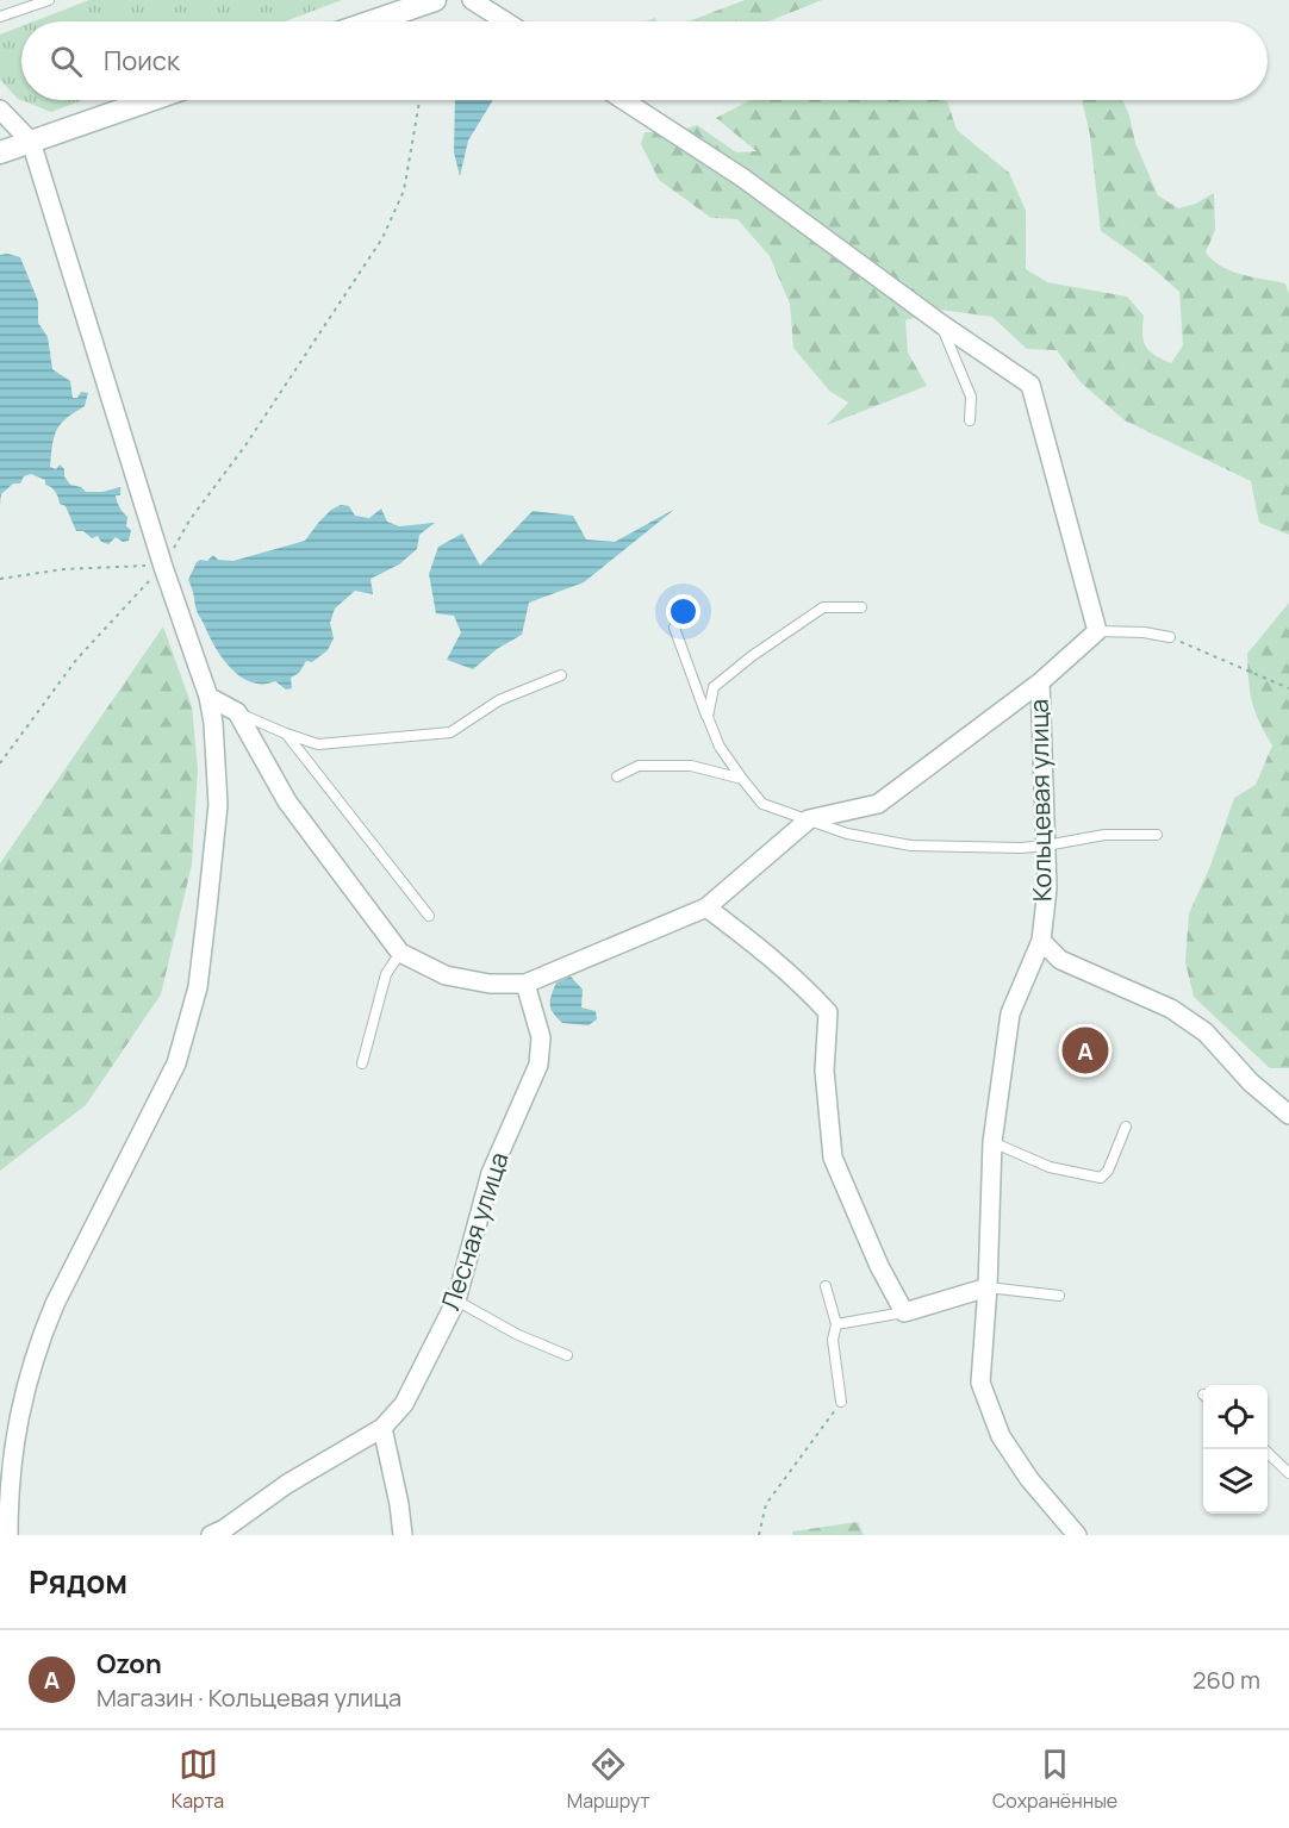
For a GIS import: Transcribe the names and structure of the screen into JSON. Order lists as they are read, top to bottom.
{
  "streets": {
    "street": ["Кольцевая улица", "Лесная улица"]
  },
  "page": {
    "search": "Поиск",
    "pins": "A",
    "heading": "Рядом",
    "list": [
      {
        "mark": "A",
        "name": "Ozon",
        "note": "Магазин · Кольцевая улица",
        "value": "260 m"
      }
    ],
    "nav": ["Карта", "Маршрут", "Сохранённые"]
  }
}
